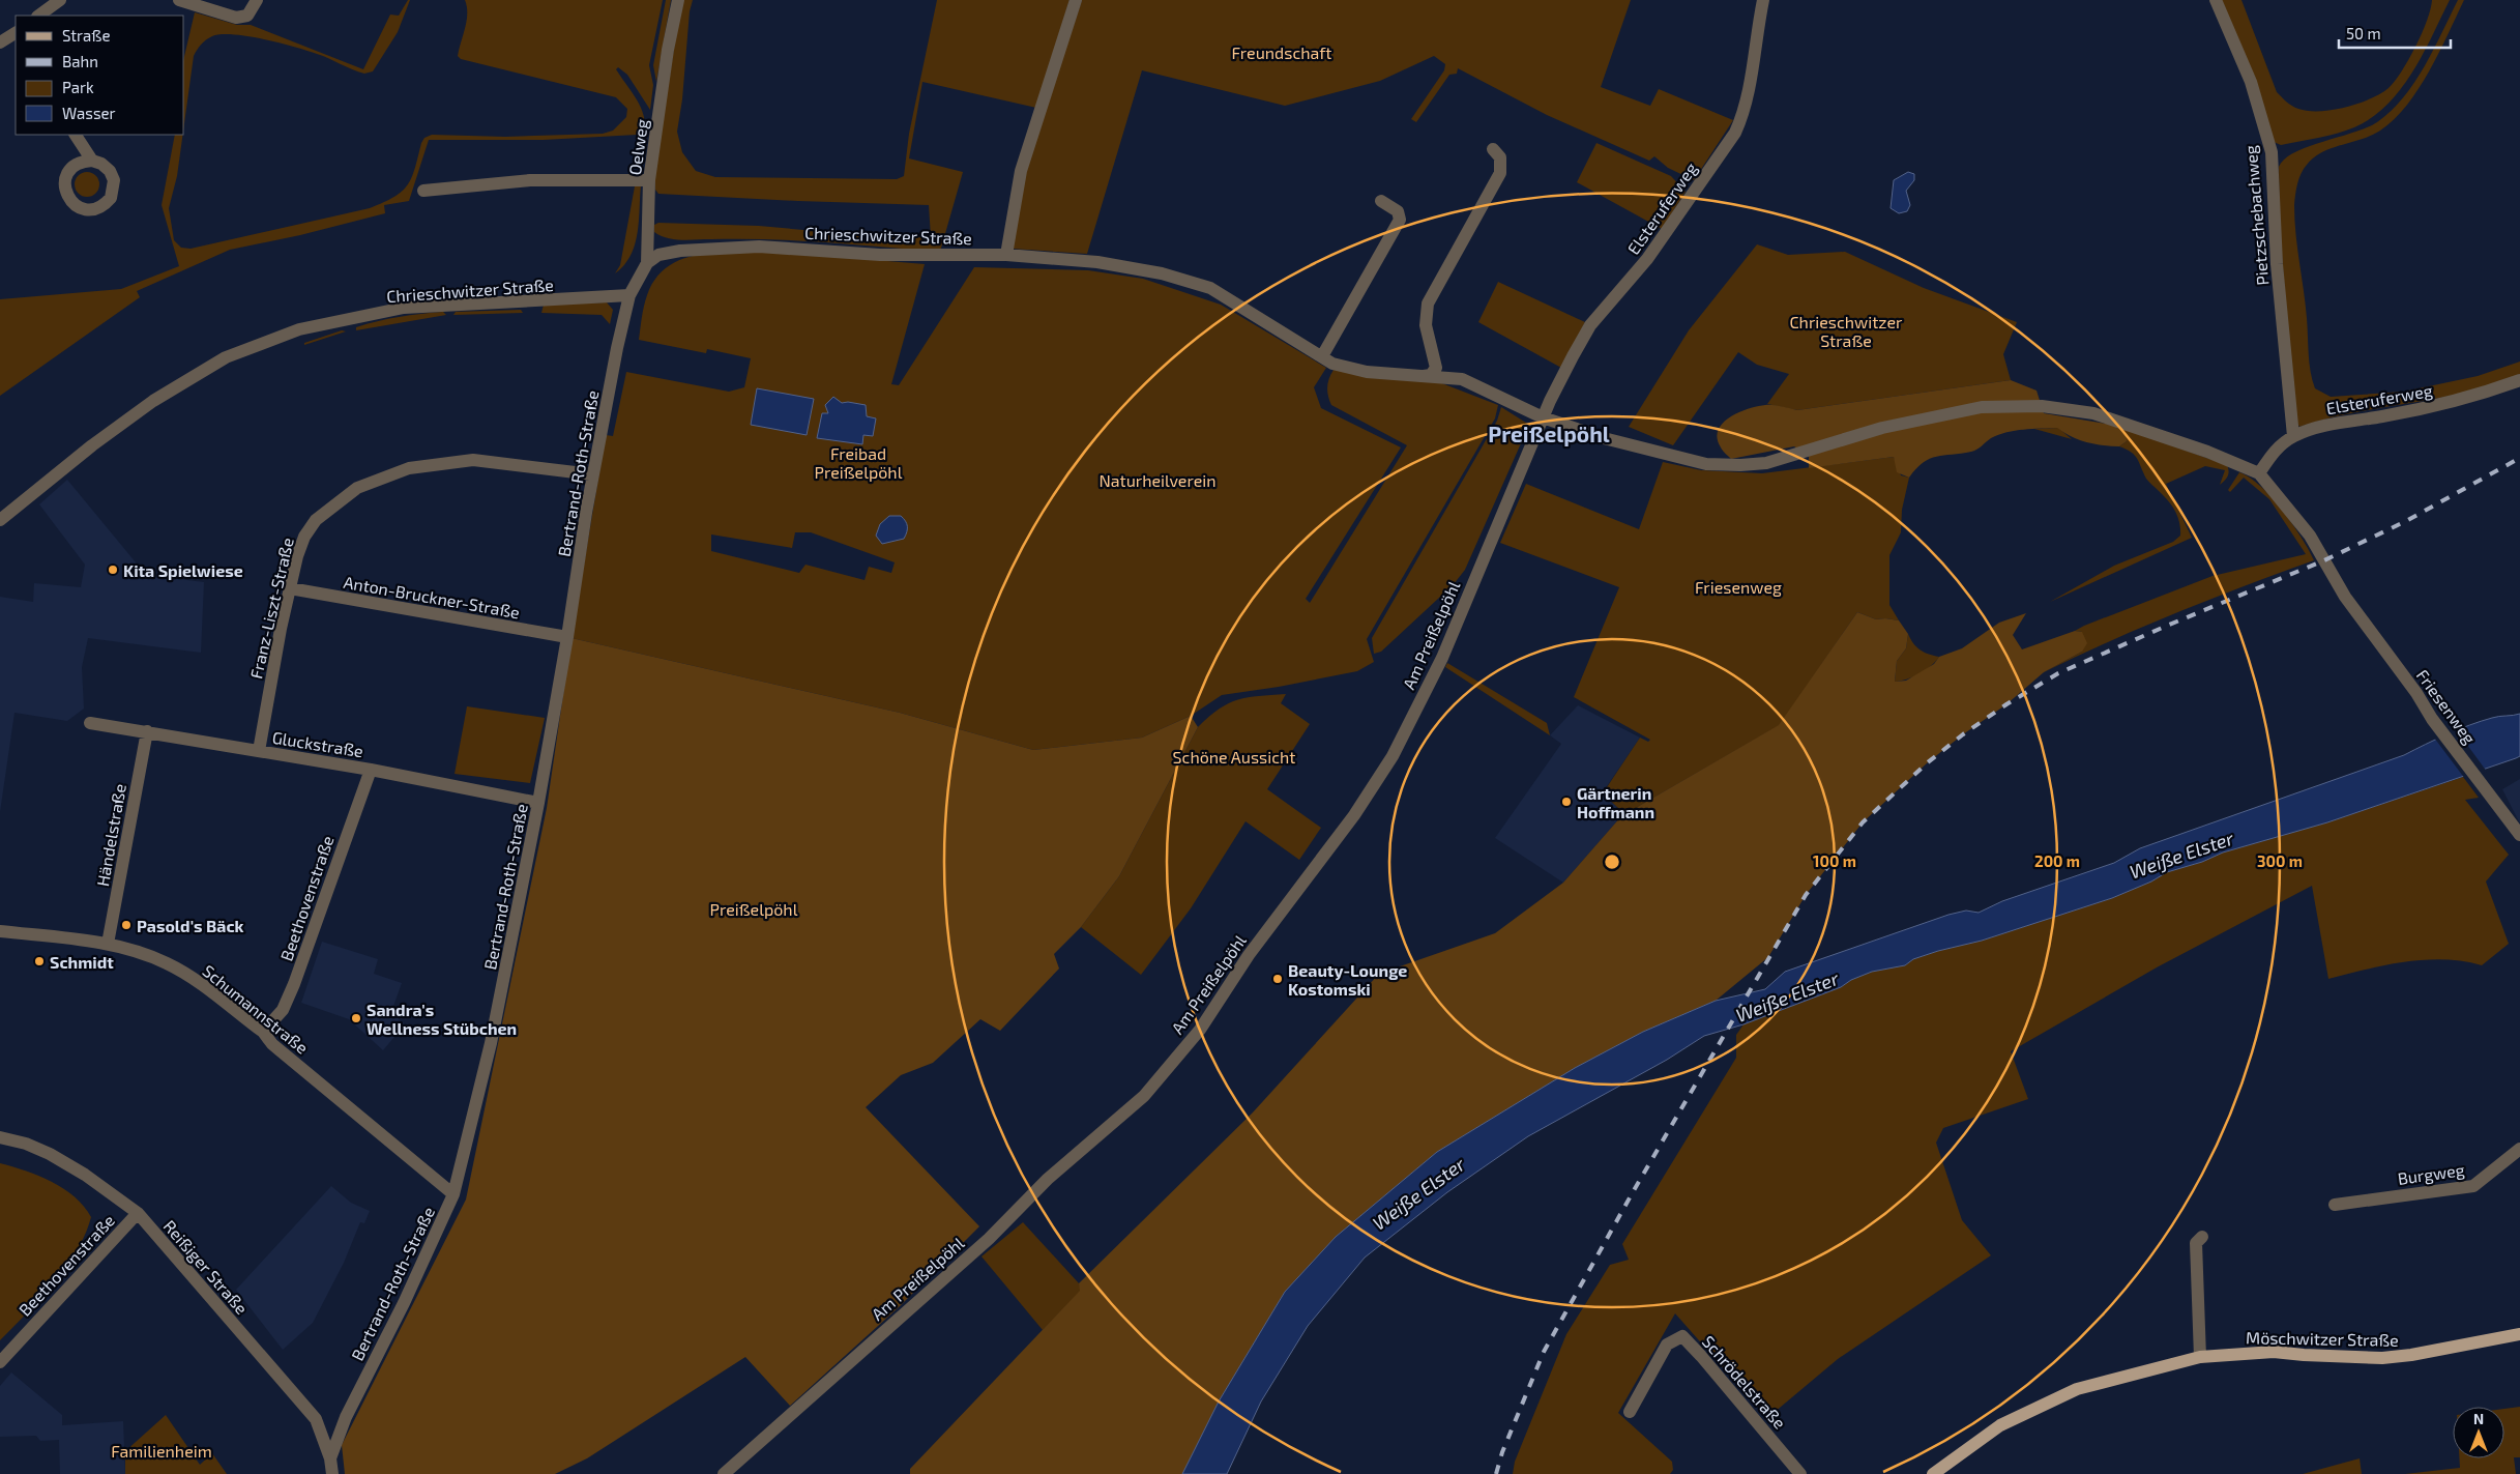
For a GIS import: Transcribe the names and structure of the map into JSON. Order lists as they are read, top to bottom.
{
  "streets": {
    "main road": ["Möschwitzer Straße"],
    "street": [
      "Oelweg",
      "Elsteruferweg",
      "Pietzschebachweg",
      "Chrieschwitzer Straße",
      "Bertrand-Roth-Straße",
      "Anton-Bruckner-Straße",
      "Franz-Liszt-Straße",
      "Am Preißelpöhl",
      "Friesenweg",
      "Gluckstraße",
      "Händelstraße",
      "Beethovenstraße",
      "Schumannstraße",
      "Burgweg",
      "Reißiger Straße",
      "Schrödelstraße"
    ]
  },
  "crossings": [
    ["Oelweg", "Chrieschwitzer Straße"],
    ["Oelweg", "Bertrand-Roth-Straße"],
    ["Elsteruferweg", "Pietzschebachweg"],
    ["Elsteruferweg", "Chrieschwitzer Straße"],
    ["Elsteruferweg", "Am Preißelpöhl"],
    ["Chrieschwitzer Straße", "Bertrand-Roth-Straße"],
    ["Chrieschwitzer Straße", "Am Preißelpöhl"],
    ["Chrieschwitzer Straße", "Friesenweg"],
    ["Bertrand-Roth-Straße", "Anton-Bruckner-Straße"],
    ["Bertrand-Roth-Straße", "Franz-Liszt-Straße"],
    ["Bertrand-Roth-Straße", "Gluckstraße"],
    ["Bertrand-Roth-Straße", "Schumannstraße"],
    ["Bertrand-Roth-Straße", "Reißiger Straße"],
    ["Anton-Bruckner-Straße", "Franz-Liszt-Straße"],
    ["Franz-Liszt-Straße", "Gluckstraße"],
    ["Gluckstraße", "Händelstraße"],
    ["Gluckstraße", "Beethovenstraße"],
    ["Händelstraße", "Schumannstraße"],
    ["Beethovenstraße", "Schumannstraße"],
    ["Beethovenstraße", "Reißiger Straße"]
  ],
  "districts": ["Preißelpöhl"],
  "water": ["Weiße Elster"],
  "parks": [
    "Freundschaft",
    "Chrieschwitzer Straße",
    "Freibad Preißelpöhl",
    "Naturheilverein",
    "Friesenweg",
    "Schöne Aussicht",
    "Preißelpöhl",
    "Familienheim"
  ],
  "places": [
    "Kita Spielwiese",
    "Gärtnerin Hoffmann",
    "Pasold's Bäck",
    "Schmidt",
    "Beauty-Lounge Kostomski",
    "Sandra's Wellness Stübchen"
  ],
  "legend": [
    "Straße",
    "Bahn",
    "Park",
    "Wasser"
  ],
  "scale_bar": "50 m",
  "north": "top",
  "rings": ["100 m", "200 m", "300 m"]
}
